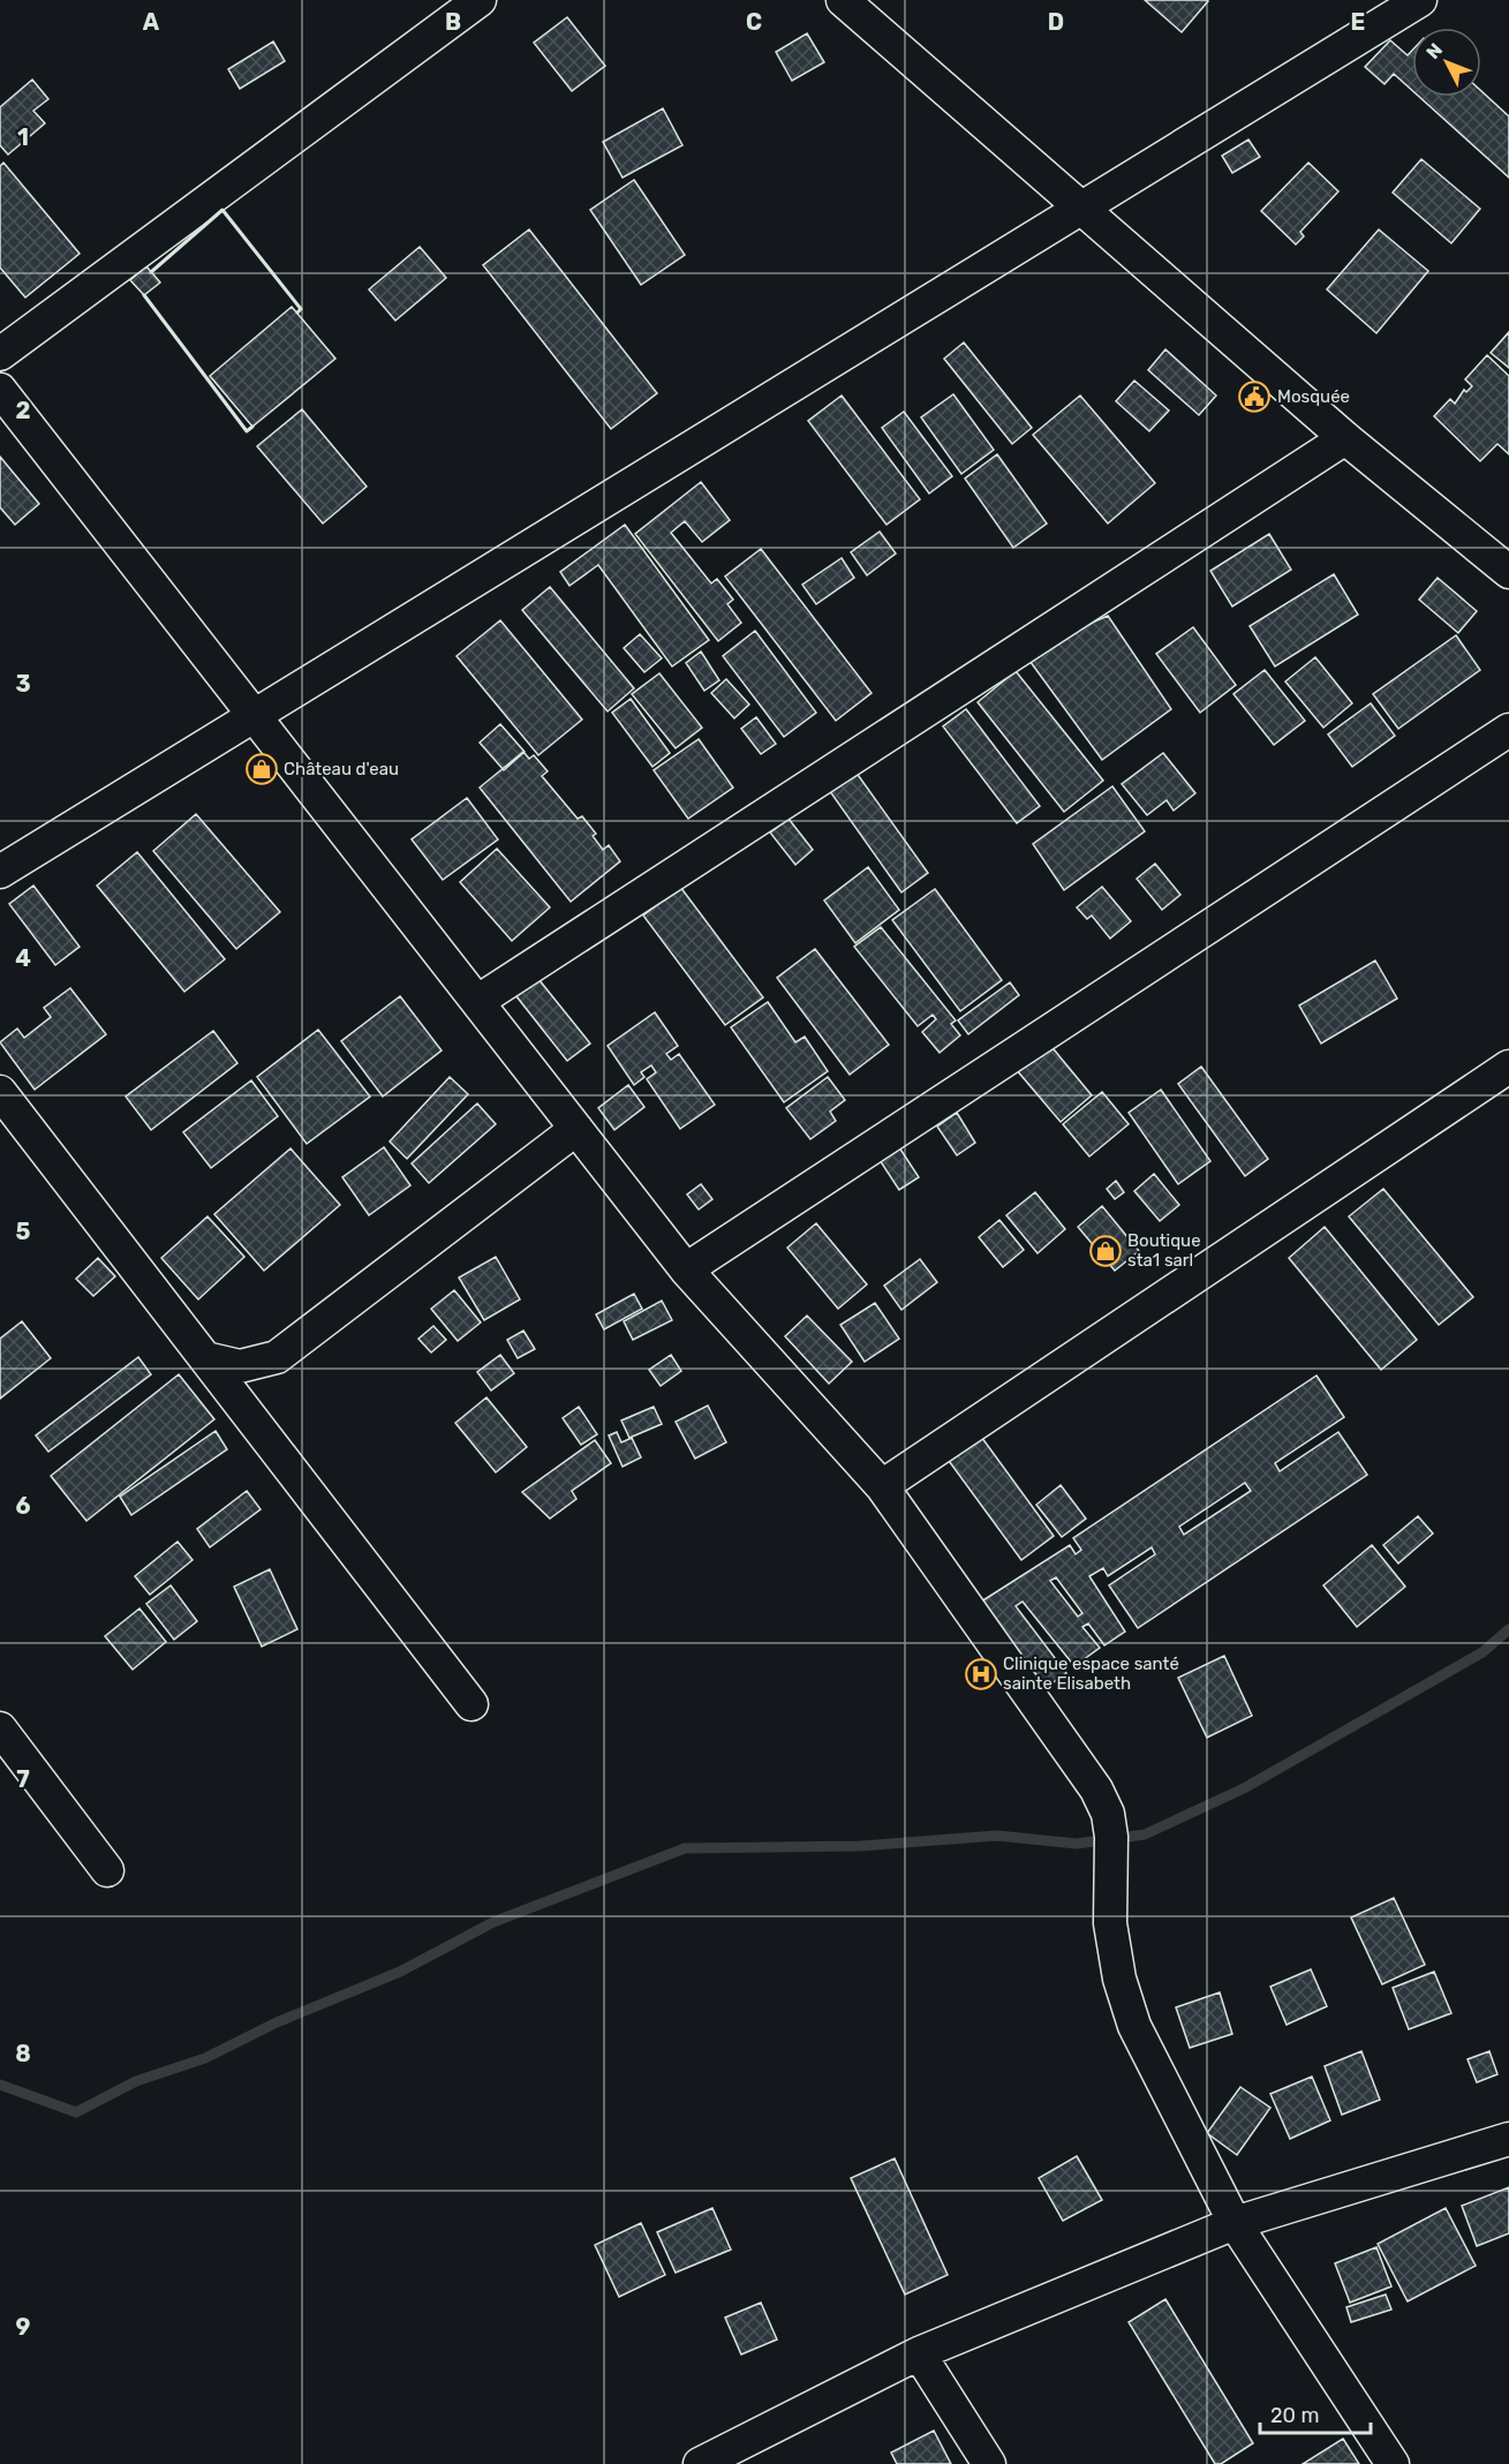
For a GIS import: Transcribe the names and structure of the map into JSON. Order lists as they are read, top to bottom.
{
  "places": {
    "public building": ["Mosquée"],
    "shop": ["Château d'eau", "Boutique sta1 sarl"],
    "hospital": ["Clinique espace santé sainte Elisabeth"]
  },
  "scale_bar": "20 m",
  "north": "top left",
  "grid": {
    "columns": [
      "A",
      "B",
      "C",
      "D",
      "E"
    ],
    "rows": [
      "1",
      "2",
      "3",
      "4",
      "5",
      "6",
      "7",
      "8",
      "9"
    ]
  }
}
